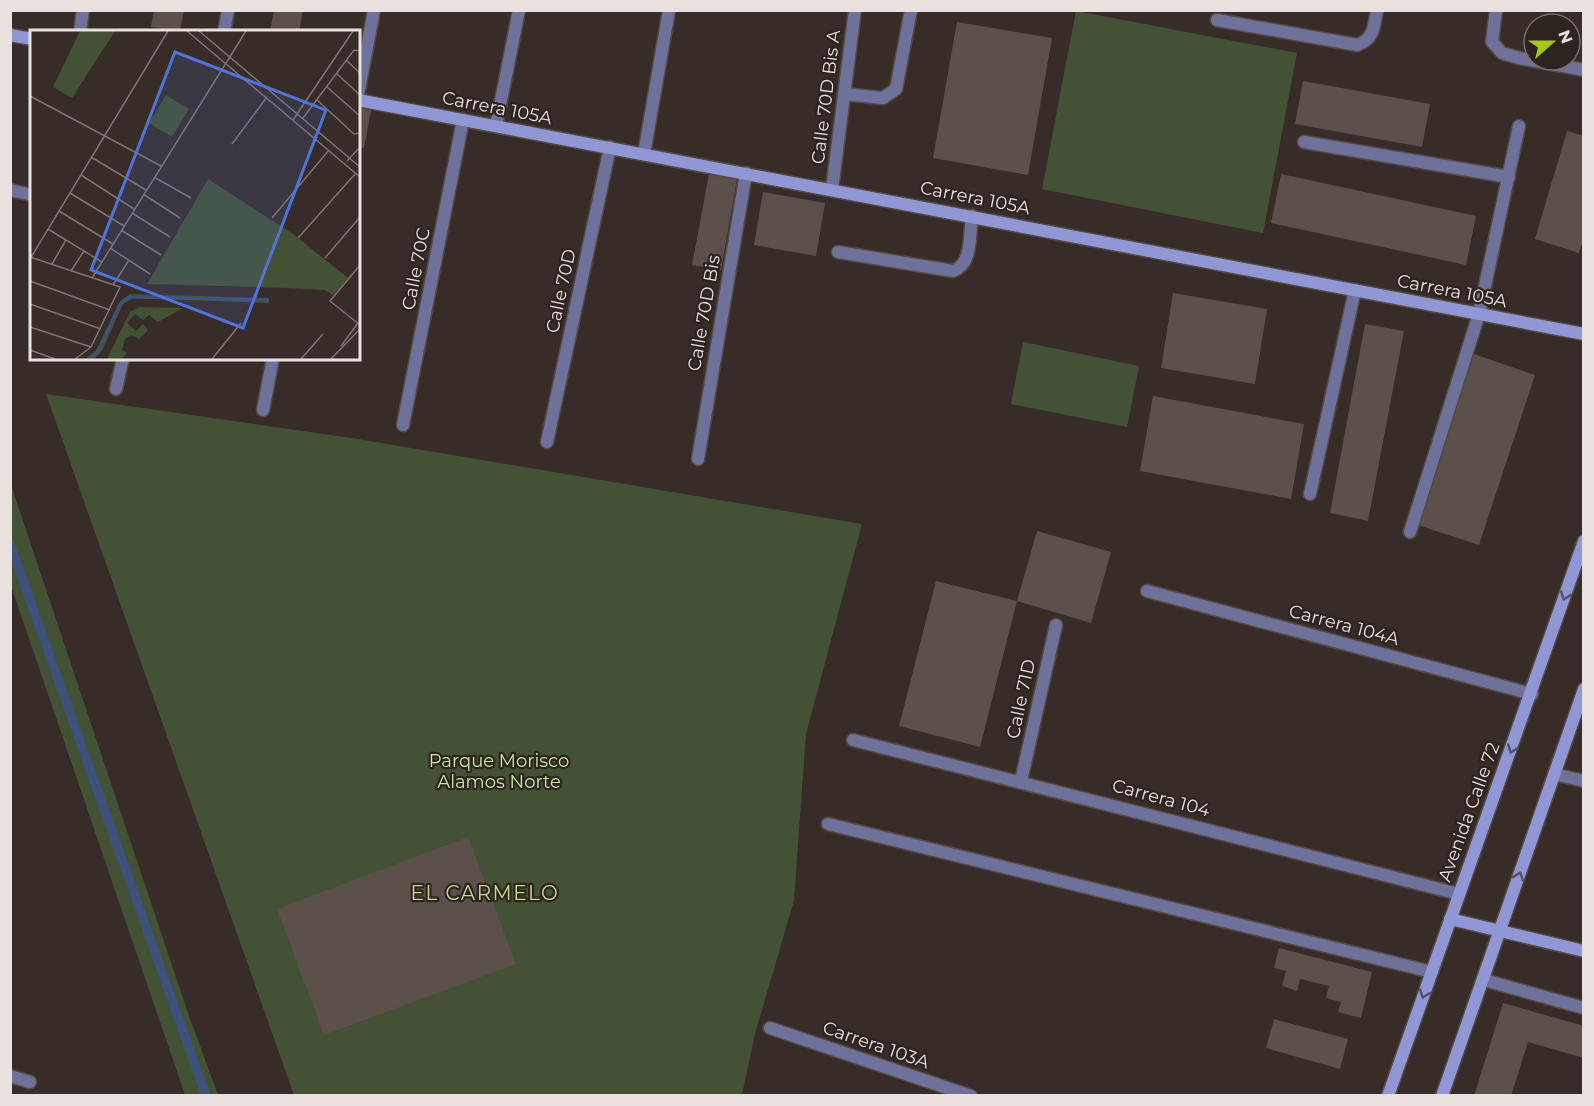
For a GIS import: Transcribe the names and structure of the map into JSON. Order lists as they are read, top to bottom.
{
  "streets": {
    "street": [
      "Calle 70D Bis A",
      "Carrera 105A",
      "Calle 70C",
      "Calle 70D",
      "Calle 70D Bis",
      "Carrera 104A",
      "Calle 71D",
      "Carrera 104",
      "Avenida Calle 72",
      "Carrera 103A"
    ]
  },
  "crossings": [
    ["Calle 70D Bis A", "Carrera 105A"],
    ["Carrera 105A", "Calle 70C"],
    ["Carrera 105A", "Calle 70D"],
    ["Carrera 105A", "Calle 70D Bis"],
    ["Carrera 104A", "Avenida Calle 72"],
    ["Calle 71D", "Carrera 104"],
    ["Carrera 104", "Avenida Calle 72"]
  ],
  "districts": ["EL CARMELO"],
  "parks": ["Parque Morisco Alamos Norte"],
  "north": "right"
}
